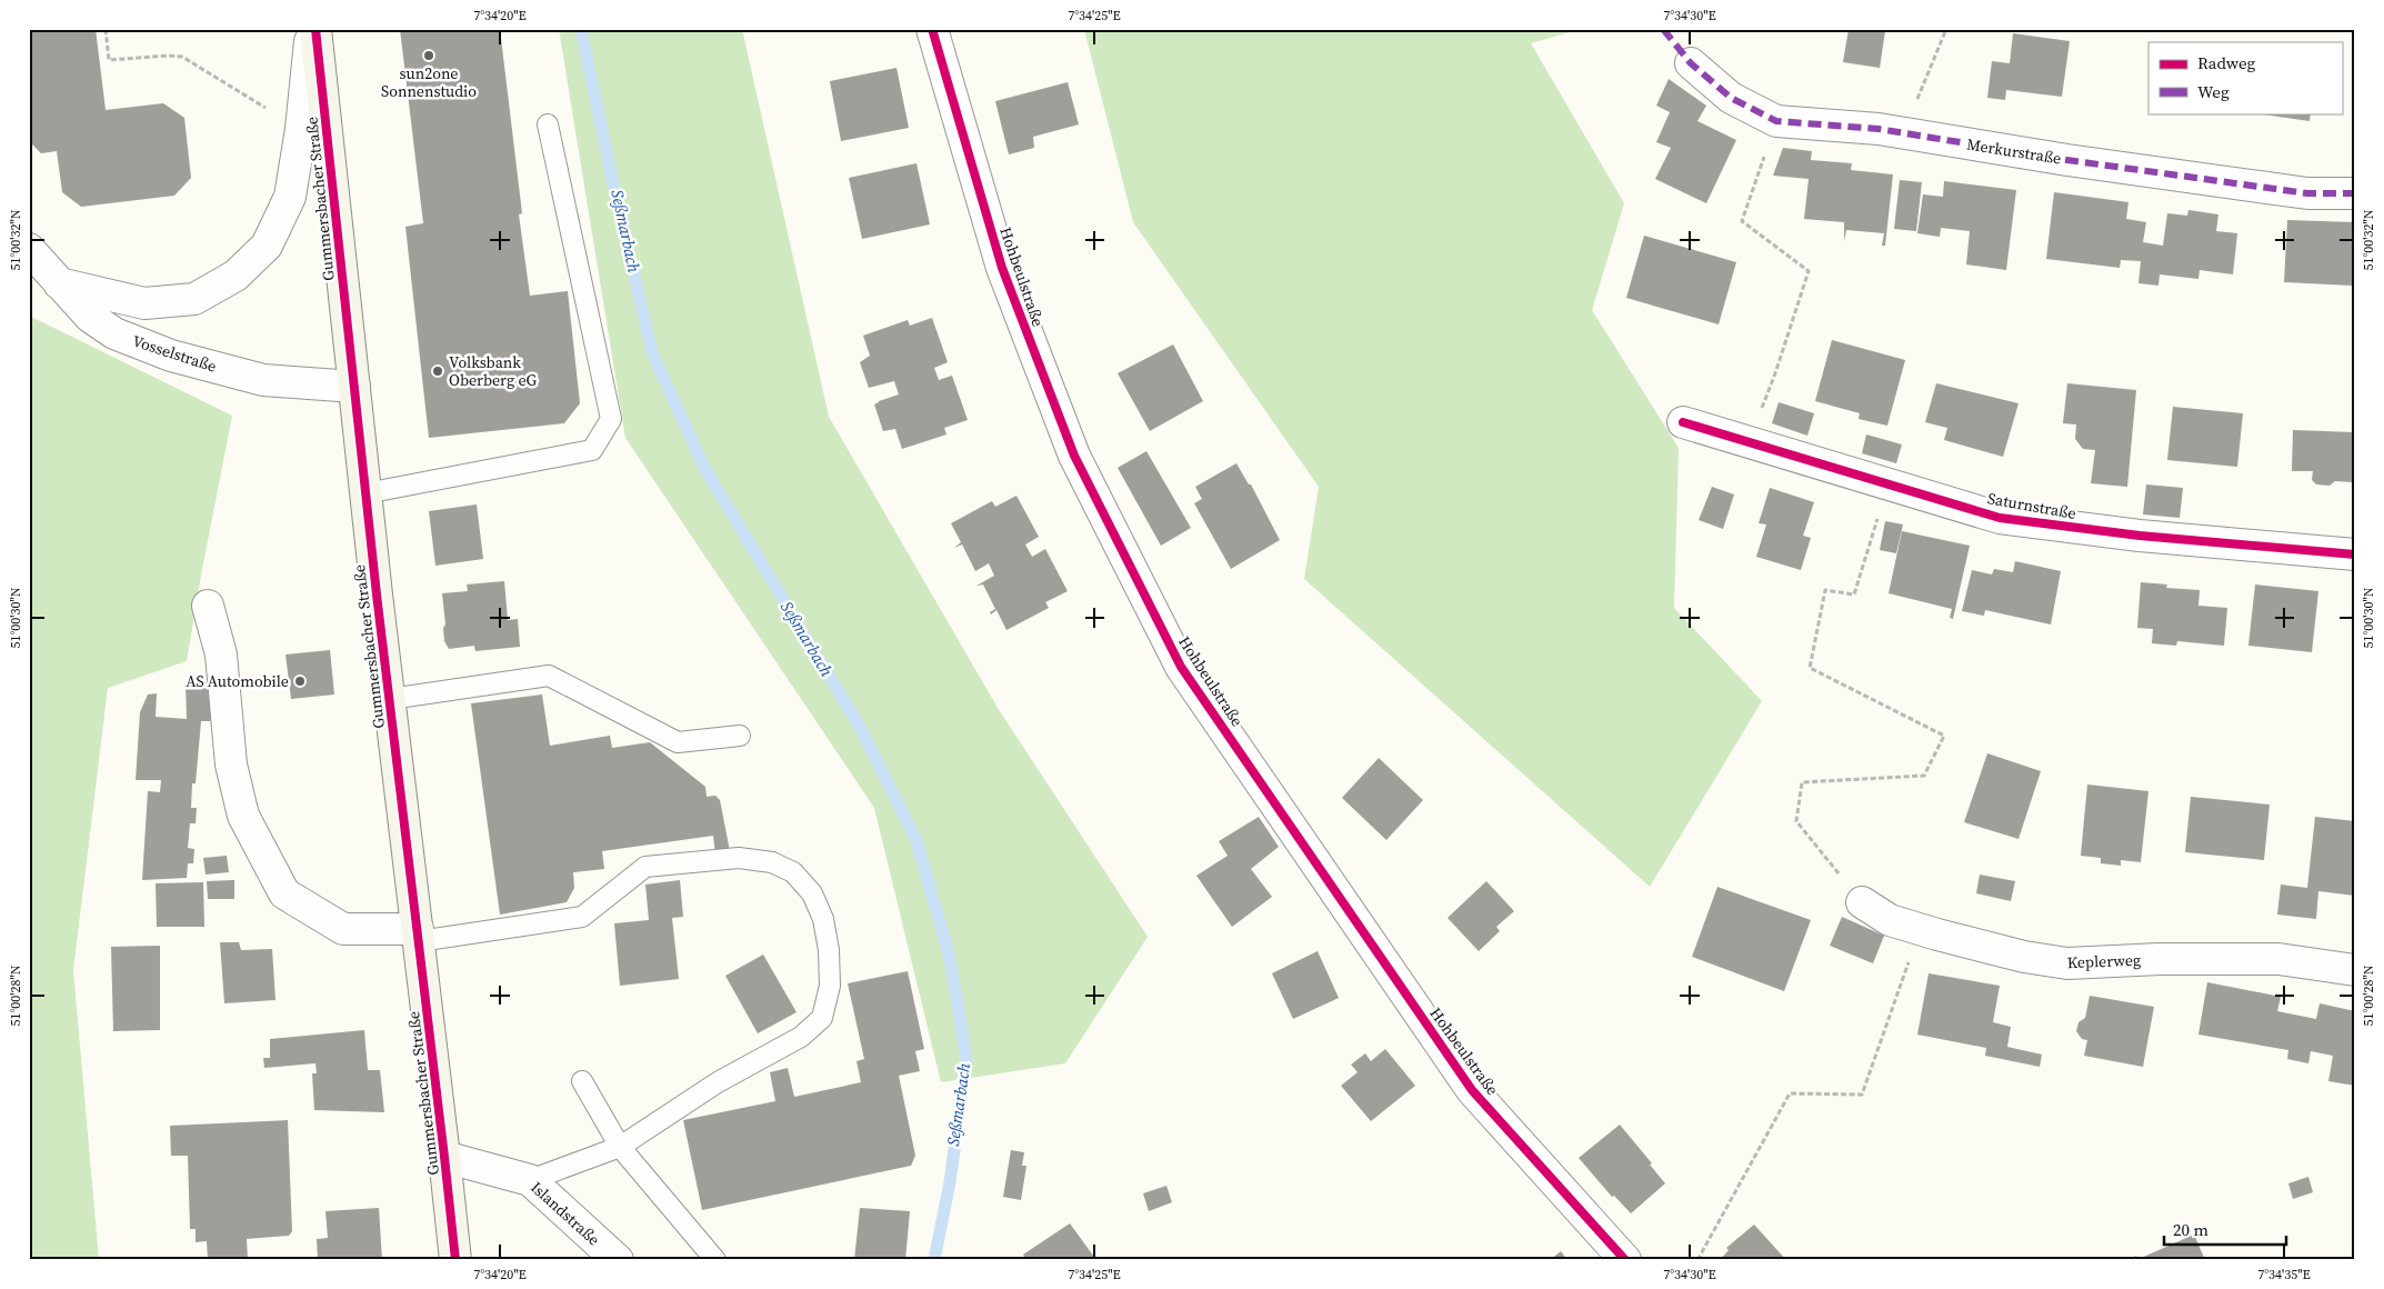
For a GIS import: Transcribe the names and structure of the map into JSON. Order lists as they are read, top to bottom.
{
  "streets": {
    "main road": ["Gummersbacher Straße"],
    "street": [
      "Merkurstraße",
      "Hohbeulstraße",
      "Vosselstraße",
      "Saturnstraße",
      "Keplerweg",
      "Islandstraße"
    ]
  },
  "crossings": [
    ["Gummersbacher Straße", "Vosselstraße"],
    ["Gummersbacher Straße", "Islandstraße"]
  ],
  "water": ["Seßmarbach"],
  "places": ["sun2one Sonnenstudio", "Volksbank Oberberg eG", "AS Automobile"],
  "legend": ["Radweg", "Weg"],
  "scale_bar": "20 m",
  "coordinates": [
    "7°34'20\"E",
    "7°34'25\"E",
    "7°34'30\"E",
    "51°00'32\"N",
    "51°00'30\"N",
    "51°00'28\"N",
    "7°34'35\"E"
  ]
}
